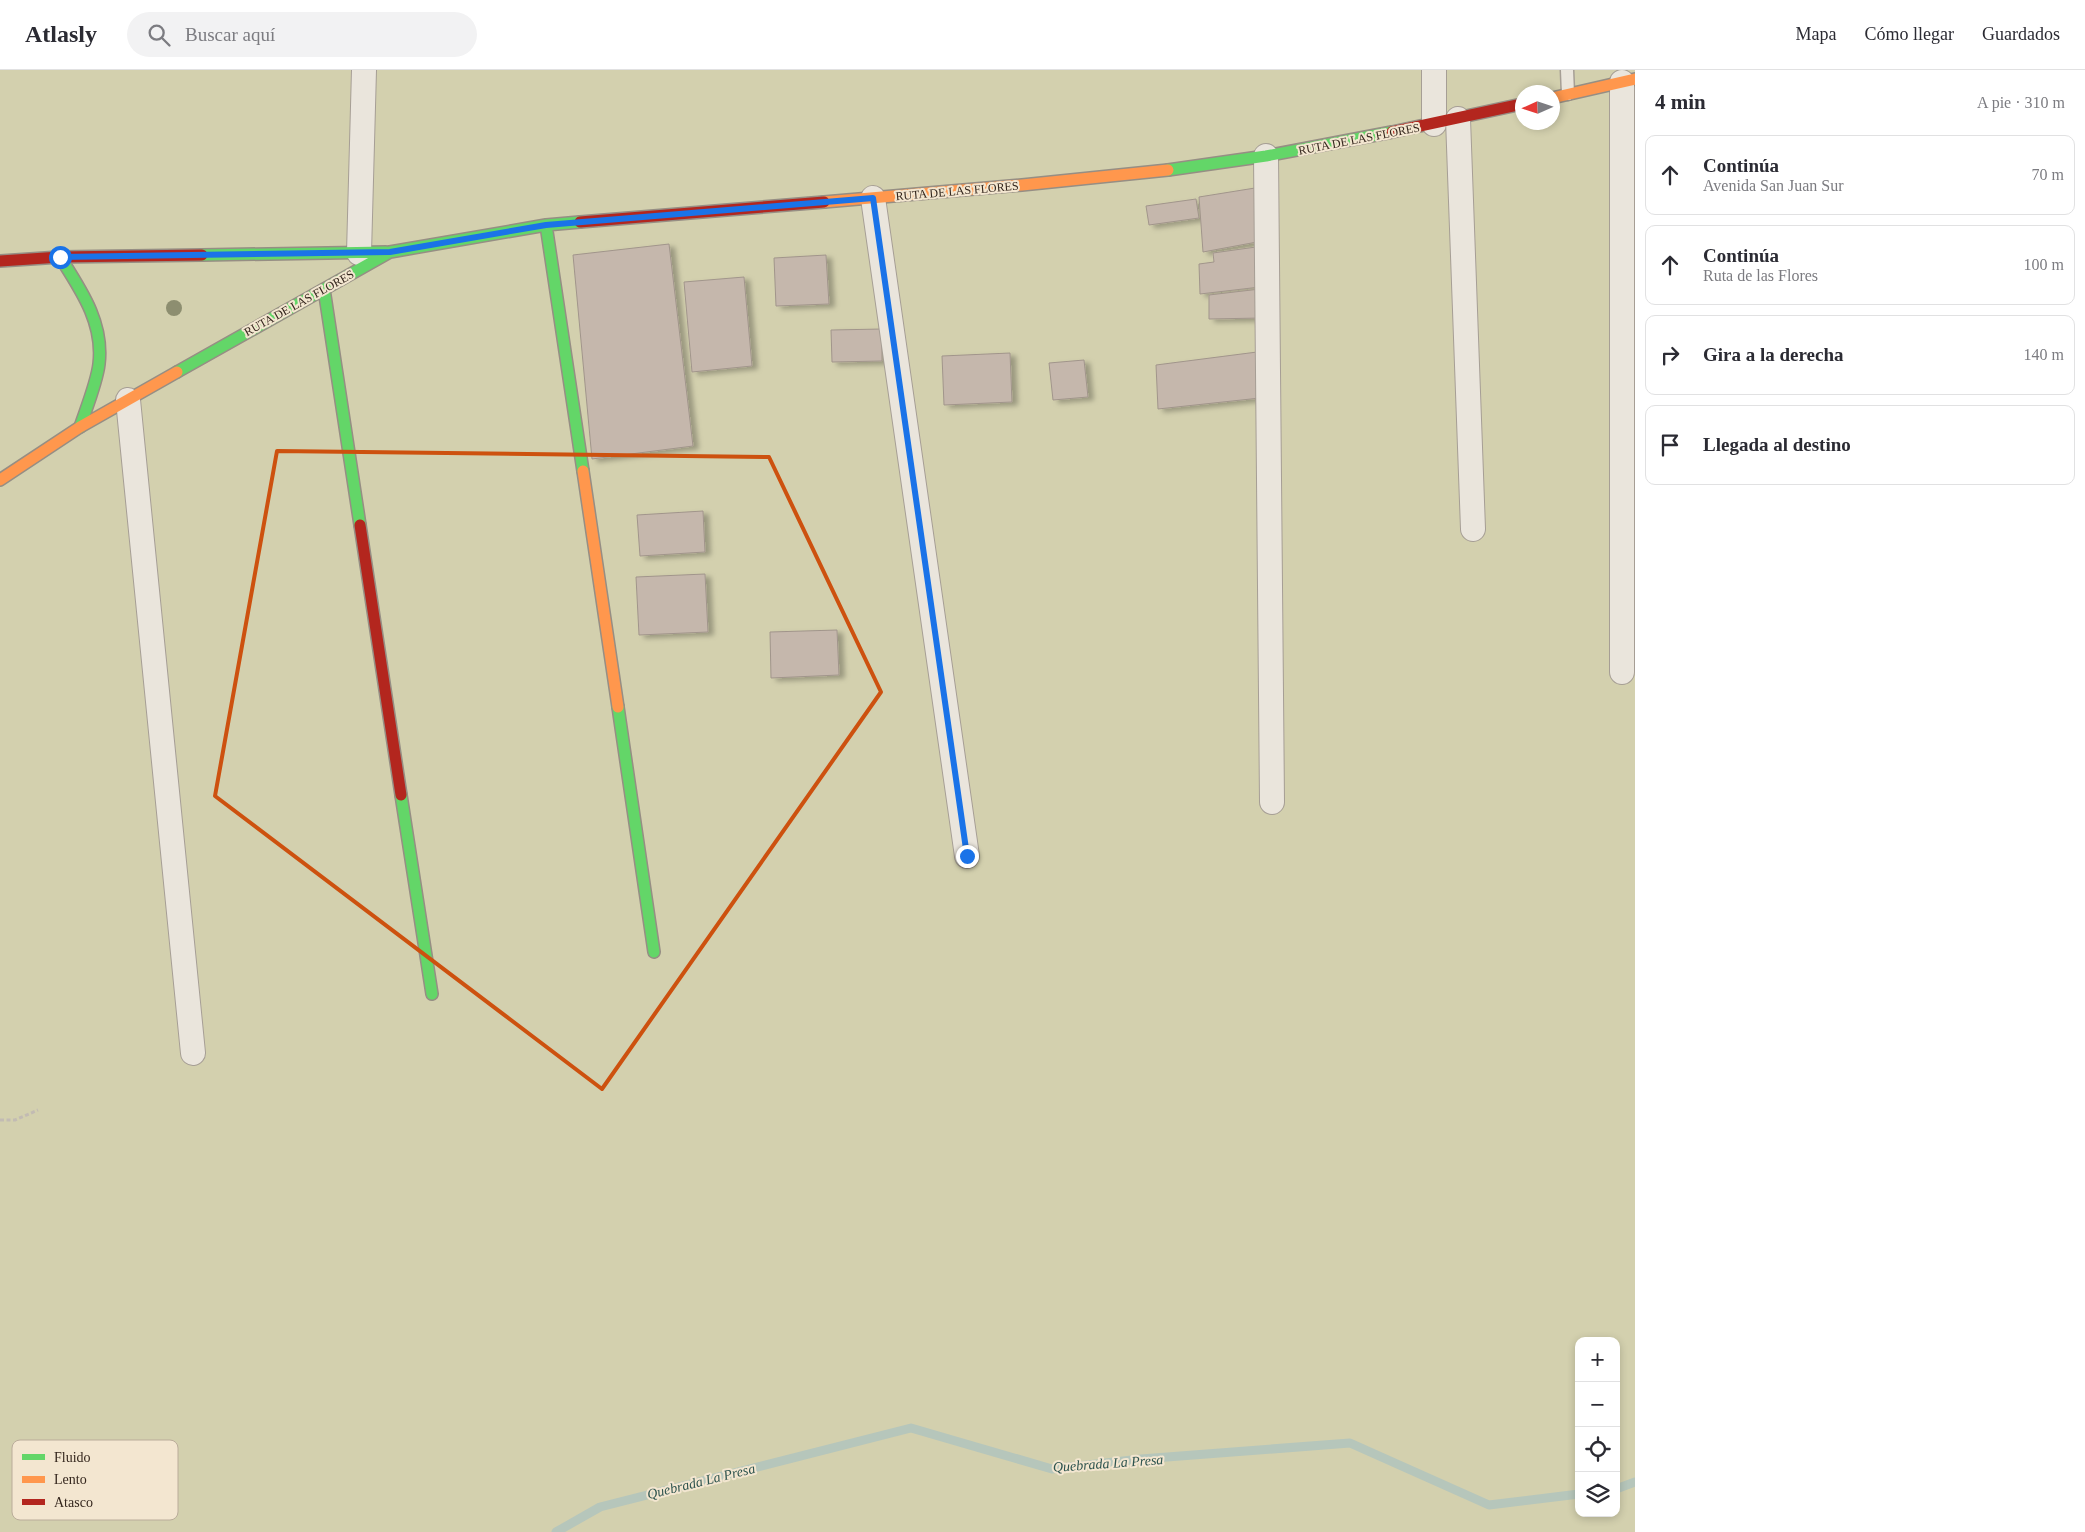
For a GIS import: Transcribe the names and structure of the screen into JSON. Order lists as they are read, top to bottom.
{
  "streets": {
    "main road": ["RUTA DE LAS FLORES"]
  },
  "water": ["Quebrada La Presa"],
  "legend": ["Fluido", "Lento", "Atasco"],
  "north": "left",
  "page": {
    "header": "Atlasly",
    "search": "Buscar aquí",
    "nav": ["Mapa", "Cómo llegar", "Guardados"],
    "heading": ["4 min", "A pie · 310 m"],
    "list": [
      ["Continúa", "Avenida San Juan Sur", "70 m"],
      ["Continúa", "Ruta de las Flores", "100 m"],
      ["Gira a la derecha", "140 m"],
      "Llegada al destino"
    ],
    "map_buttons": ["+", "−"]
  }
}
